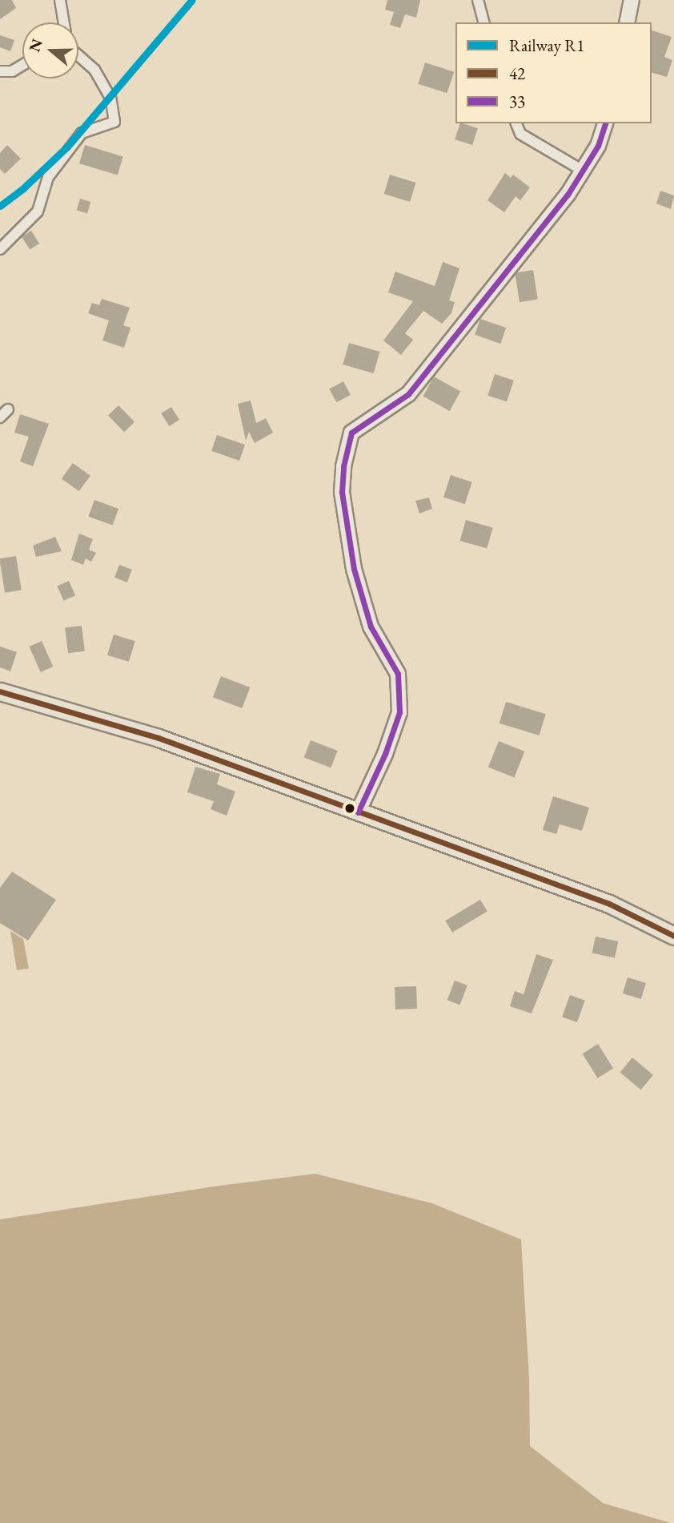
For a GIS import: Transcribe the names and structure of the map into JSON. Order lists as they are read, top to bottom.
{
  "lines": ["rail line R1", "transit line 33", "transit line 42"],
  "legend": ["Railway R1", "42", "33"],
  "north": "left"
}
